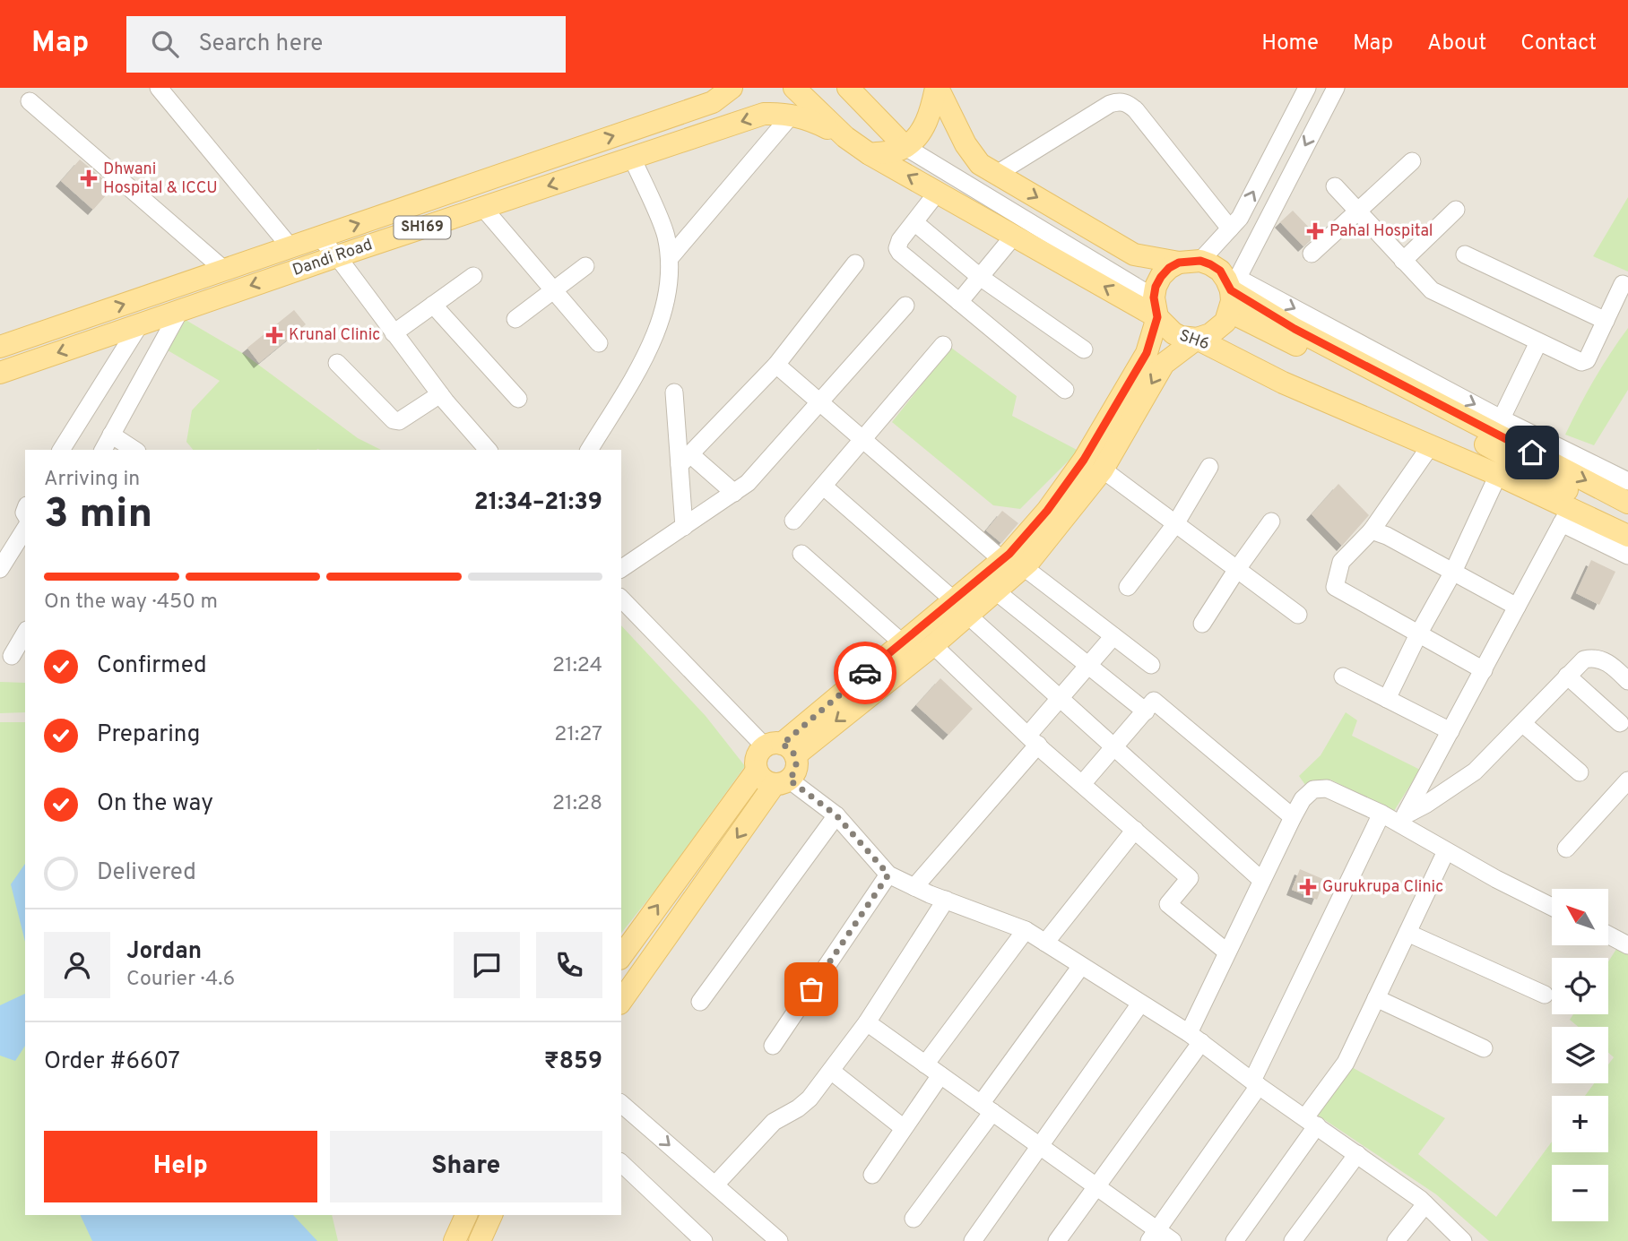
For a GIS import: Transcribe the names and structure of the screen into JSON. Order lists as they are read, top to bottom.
{
  "streets": {
    "main road": ["SH169", "Dandi Road", "SH6"]
  },
  "crossings": [
    ["Dandi Road", "SH6"]
  ],
  "places": {
    "health": [
      "Dhwani Hospital & ICCU",
      "Pahal Hospital",
      "Krunal Clinic",
      "Gurukrupa Clinic"
    ]
  },
  "north": "top left",
  "page": {
    "header": "Map",
    "search": "Search here",
    "nav": [
      "Home",
      "Map",
      "About",
      "Contact"
    ],
    "heading": ["3 min", "Arriving in", "21:34–21:39"],
    "panel": [
      "Jordan",
      "Courier · 4.6",
      "Order #6607",
      "₹859"
    ],
    "bar": "On the way · 450 m",
    "list": [
      ["Confirmed", "21:24"],
      ["Preparing", "21:27"],
      ["On the way", "21:28"],
      "Delivered"
    ],
    "map_buttons": ["+", "−"],
    "buttons": ["Help", "Share"]
  }
}
